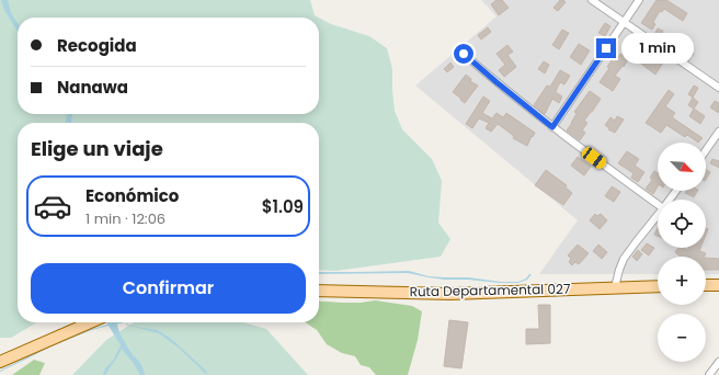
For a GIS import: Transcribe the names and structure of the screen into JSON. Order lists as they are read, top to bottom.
{
  "streets": {
    "main road": ["Ruta Departamental 027"]
  },
  "north": "bottom right",
  "page": {
    "banner": ["Recogida", "Nanawa"],
    "bubble": "1 min",
    "heading": "Elige un viaje",
    "map_buttons": ["+", "−"],
    "list": [
      {
        "name": "Económico",
        "note": "1 min · 12:06",
        "value": "$1.09"
      }
    ],
    "buttons": "Confirmar"
  }
}
